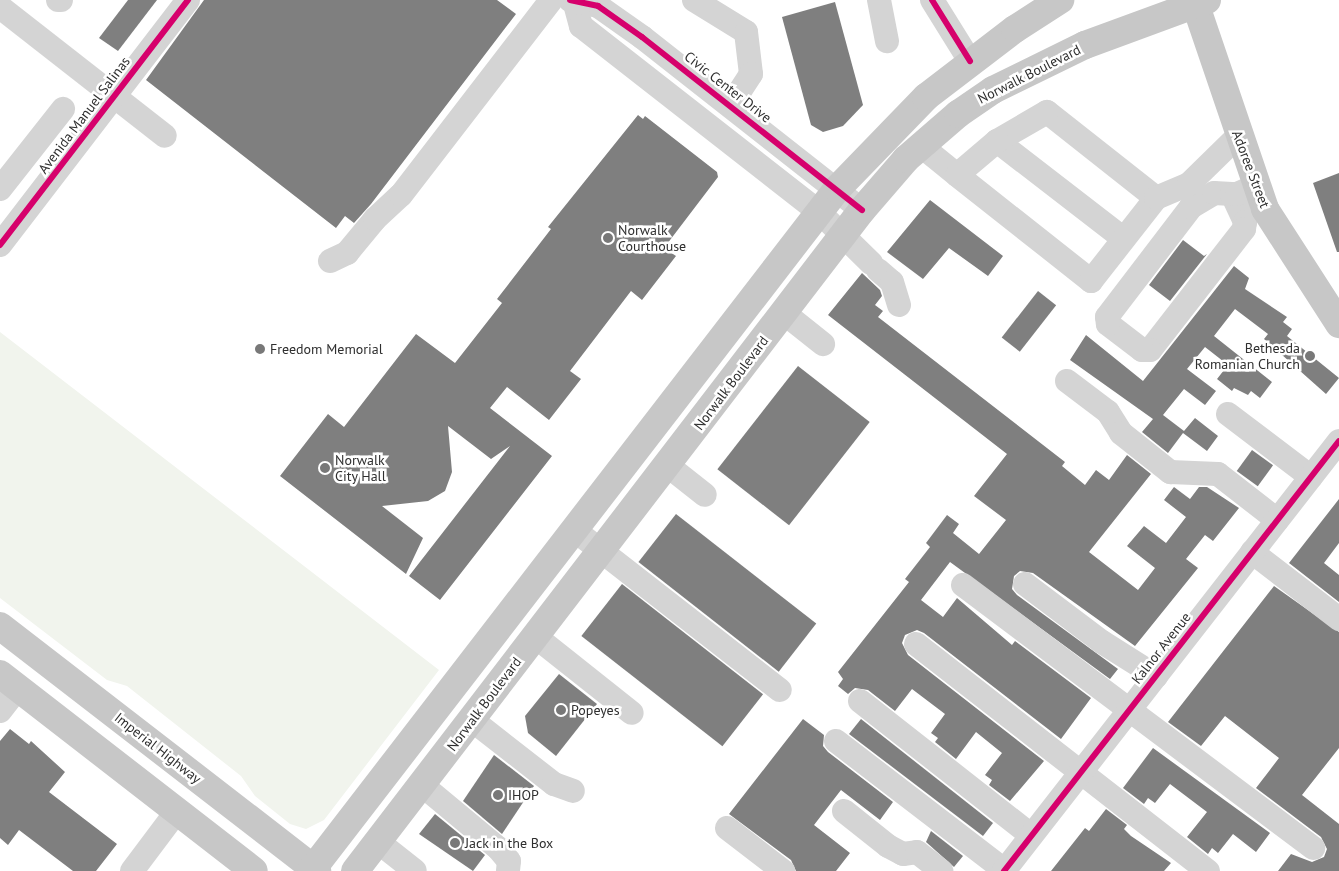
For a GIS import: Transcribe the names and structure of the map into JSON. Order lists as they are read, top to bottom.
{
  "streets": {
    "main road": ["Norwalk Boulevard", "Adoree Street", "Imperial Highway"],
    "street": ["Civic Center Drive", "Avenida Manuel Salinas", "Kalnor Avenue"]
  },
  "crossings": [
    ["Norwalk Boulevard", "Civic Center Drive"],
    ["Norwalk Boulevard", "Adoree Street"]
  ],
  "places": [
    "Norwalk Courthouse",
    "Freedom Memorial",
    "Bethesda Romanian Church",
    "Norwalk City Hall",
    "Popeyes",
    "IHOP",
    "Jack in the Box"
  ]
}
